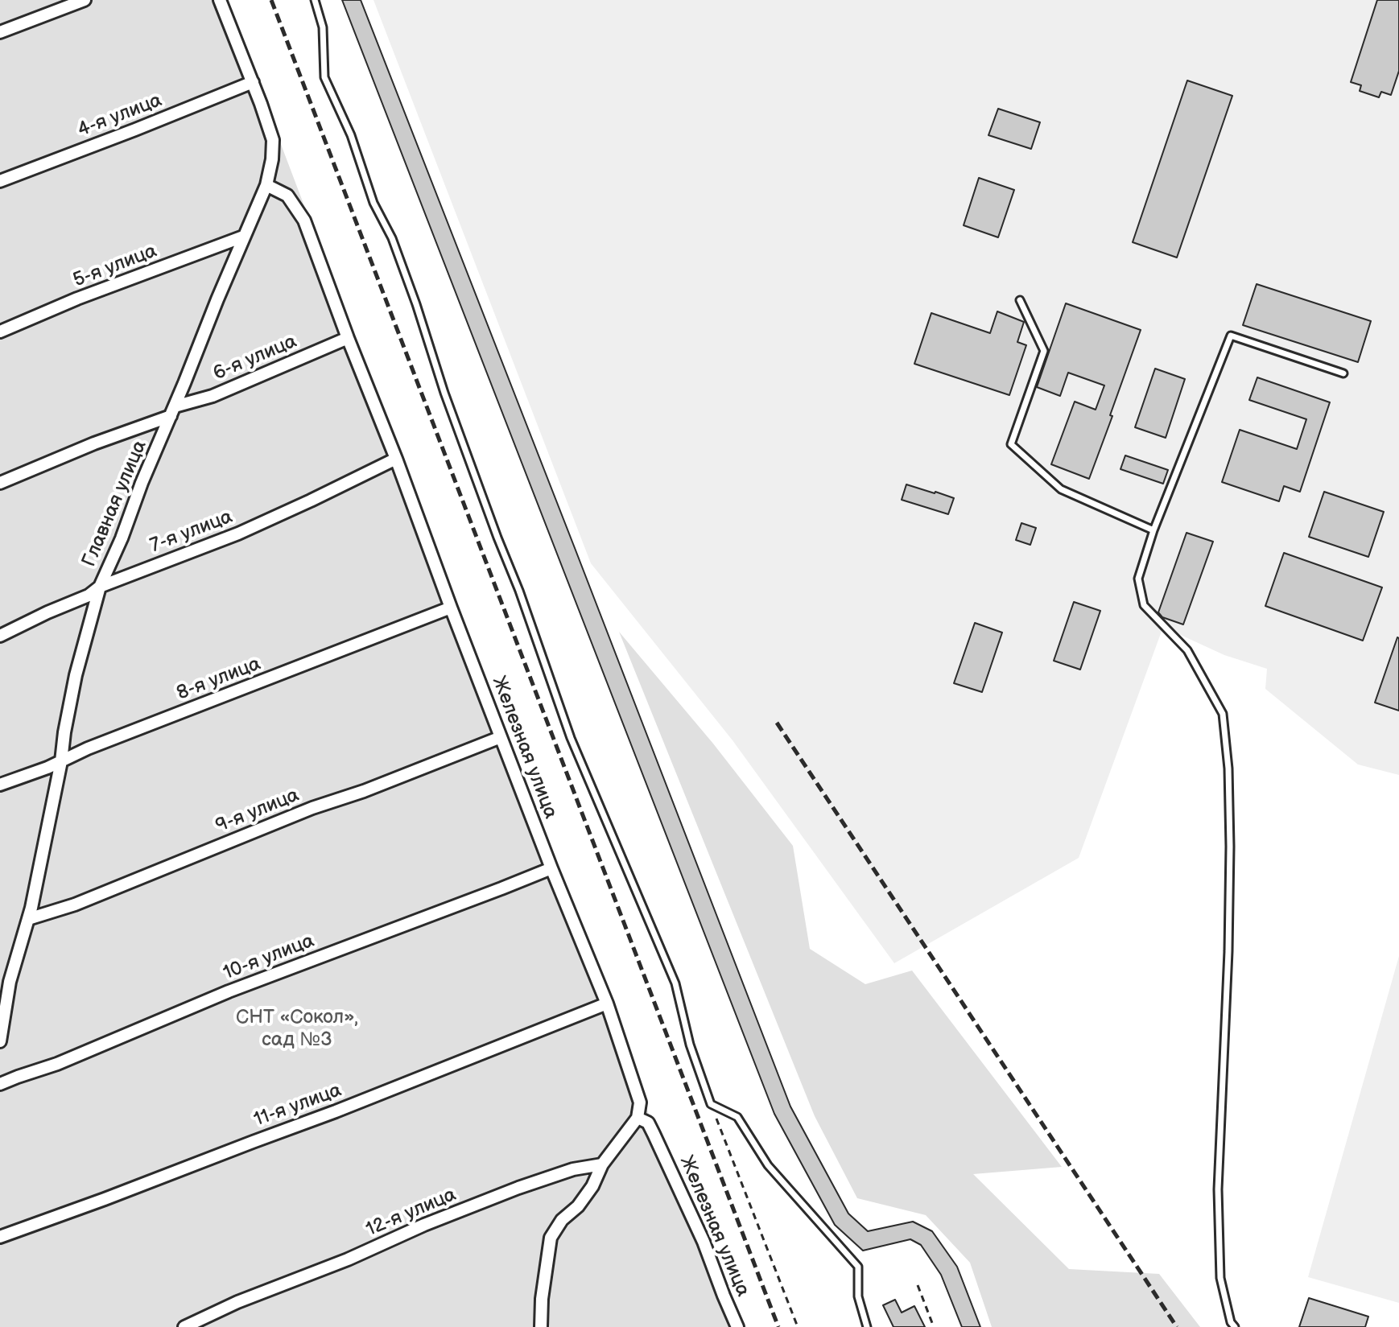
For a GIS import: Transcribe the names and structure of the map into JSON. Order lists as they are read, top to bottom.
{
  "streets": {
    "street": [
      "4-я улица",
      "5-я улица",
      "6-я улица",
      "Главная улица",
      "7-я улица",
      "8-я улица",
      "Железная улица",
      "9-я улица",
      "10-я улица",
      "11-я улица",
      "12-я улица"
    ]
  },
  "crossings": [
    ["4-я улица", "Главная улица"],
    ["5-я улица", "Главная улица"],
    ["6-я улица", "Главная улица"],
    ["6-я улица", "Железная улица"],
    ["Главная улица", "7-я улица"],
    ["Главная улица", "8-я улица"],
    ["Главная улица", "Железная улица"],
    ["Главная улица", "9-я улица"],
    ["7-я улица", "Железная улица"],
    ["8-я улица", "Железная улица"],
    ["Железная улица", "9-я улица"],
    ["Железная улица", "10-я улица"],
    ["Железная улица", "11-я улица"]
  ],
  "parks": ["СНТ «Сокол», сад №3"]
}
